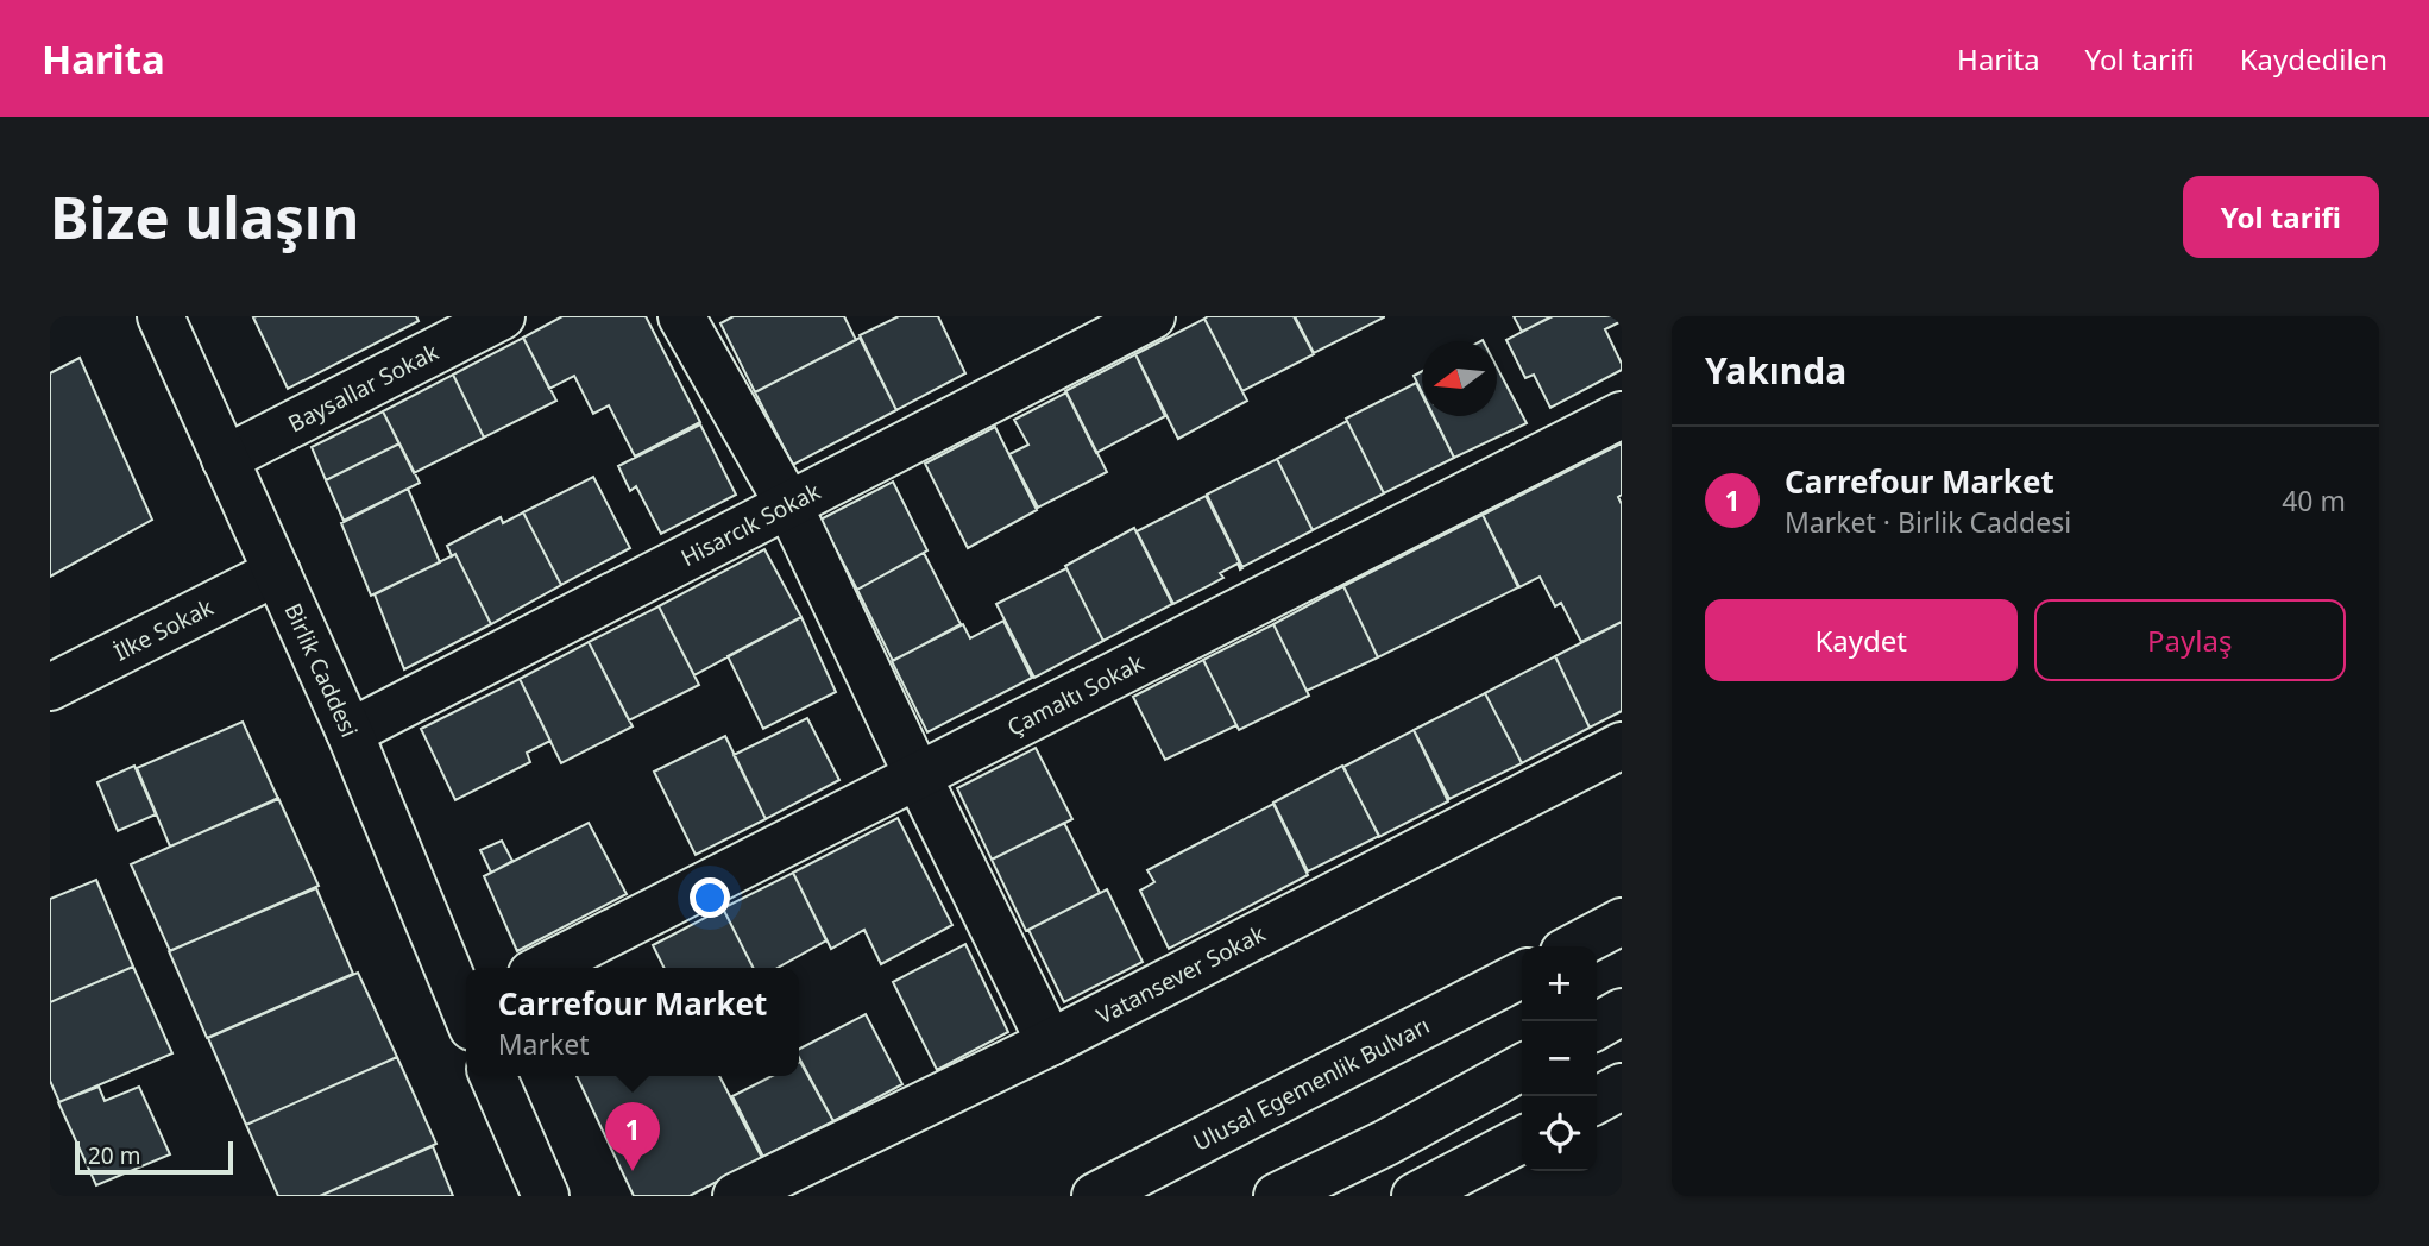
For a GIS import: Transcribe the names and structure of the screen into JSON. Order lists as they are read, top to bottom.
{
  "streets": {
    "street": [
      "Baysallar Sokak",
      "Hisarcık Sokak",
      "İlke Sokak",
      "Birlik Caddesi",
      "Çamaltı Sokak",
      "Vatansever Sokak",
      "Ulusal Egemenlik Bulvarı"
    ]
  },
  "crossings": [
    ["Baysallar Sokak", "Birlik Caddesi"],
    ["Hisarcık Sokak", "Birlik Caddesi"],
    ["İlke Sokak", "Birlik Caddesi"]
  ],
  "scale_bar": "20 m",
  "north": "left",
  "page": {
    "header": "Harita",
    "nav": ["Harita", "Yol tarifi", "Kaydedilen"],
    "buttons": [
      "Yol tarifi",
      ["Kaydet", "Paylaş"]
    ],
    "title": "Bize ulaşın",
    "heading": "Yakında",
    "list": [
      {
        "mark": "1",
        "name": "Carrefour Market",
        "note": "Market · Birlik Caddesi",
        "value": "40 m"
      }
    ],
    "map_buttons": ["+", "−"],
    "popup": ["Carrefour Market", "Market"],
    "pins": "1",
    "scale": "20 m"
  }
}
